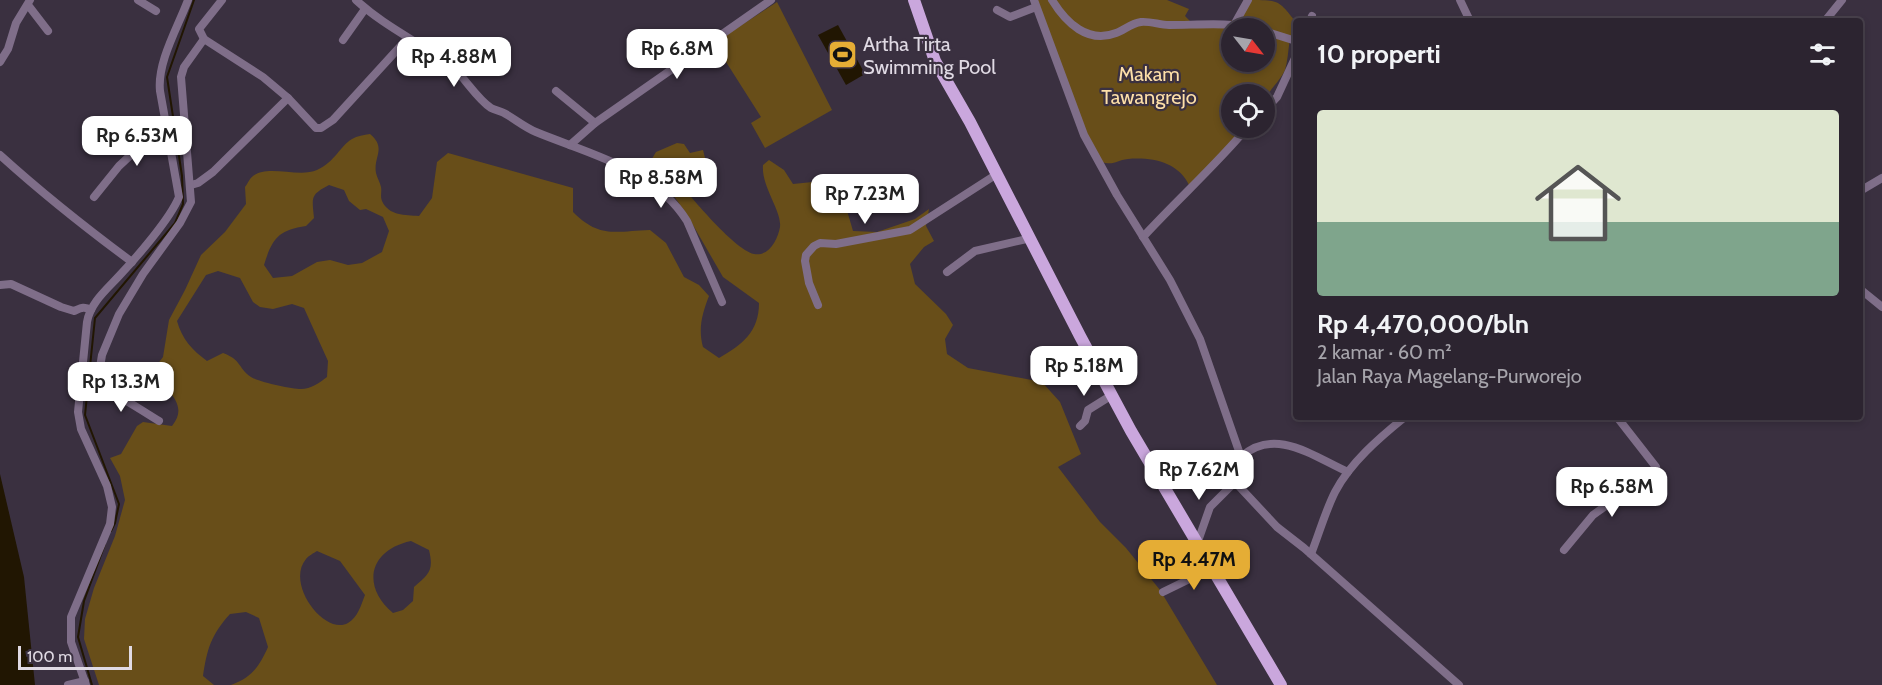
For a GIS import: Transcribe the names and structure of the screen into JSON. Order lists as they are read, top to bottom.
{
  "parks": ["Makam Tawangrejo"],
  "places": {
    "sports": ["Artha Tirta Swimming Pool"]
  },
  "scale_bar": "100 m",
  "north": "bottom right",
  "page": {
    "heading": "10 properti",
    "price": [
      "Rp 6.8M",
      "Rp 4.88M",
      "Rp 6.53M",
      "Rp 8.58M",
      "Rp 7.23M",
      "Rp 5.18M",
      "Rp 13.3M",
      "Rp 7.62M",
      "Rp 6.58M",
      "Rp 4.47M"
    ],
    "list": [
      {
        "name": "Rp 4,470,000/bln",
        "note": "2 kamar · 60 m² · Jalan Raya Magelang-Purworejo"
      }
    ],
    "scale": "100 m"
  }
}
